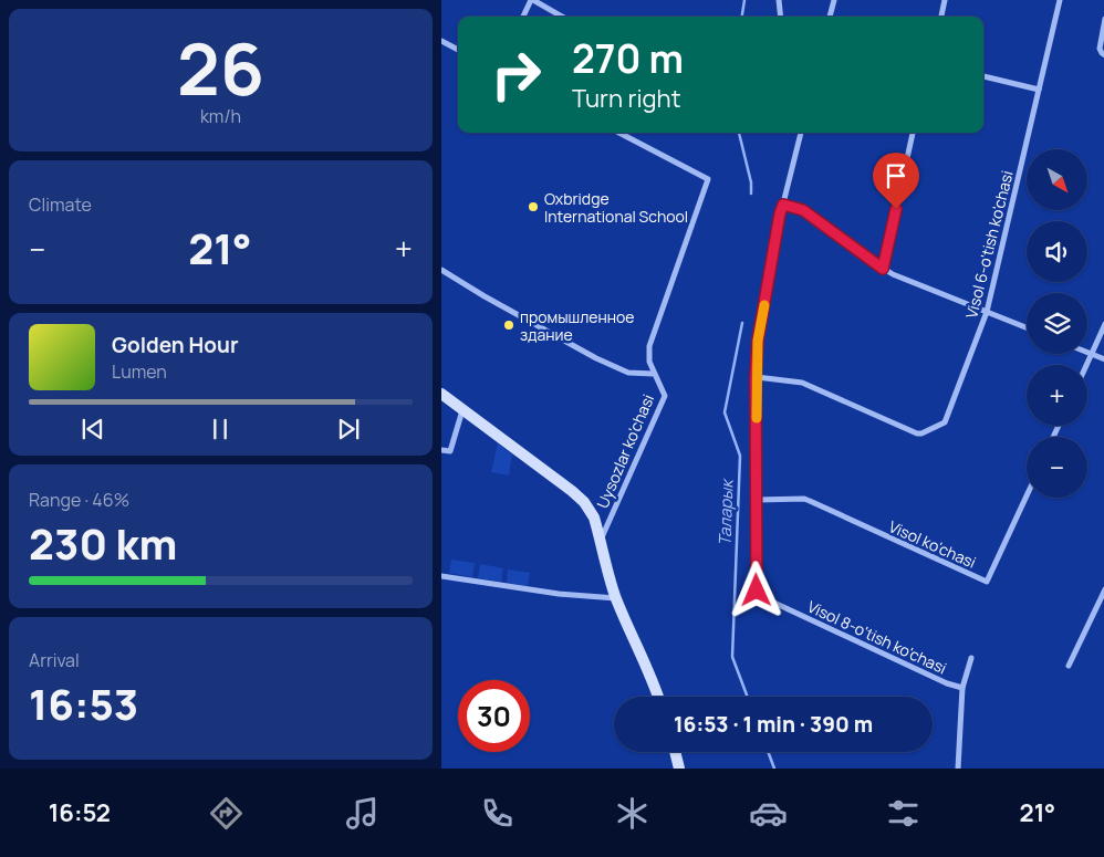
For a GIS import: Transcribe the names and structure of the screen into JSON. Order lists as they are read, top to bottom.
{
  "streets": {
    "street": [
      "Visol 6-o'tish ko'chasi",
      "Uysozlar ko'chasi",
      "Visol ko'chasi",
      "Visol 8-o'tish ko'chasi"
    ]
  },
  "crossings": [
    ["Visol 6-o'tish ko'chasi", "Visol 8-o'tish ko'chasi"],
    ["Visol ko'chasi", "Visol 8-o'tish ko'chasi"]
  ],
  "water": ["Таларык"],
  "places": ["Oxbridge International School", "промышленное здание"],
  "north": "bottom right",
  "page": {
    "tile": [
      ["26", "km/h"],
      "Climate",
      ["Range · 46%", "230 km"],
      ["Arrival", "16:53"]
    ],
    "turn": ["270 m", "Turn right"],
    "map_buttons": ["+", "−"],
    "heat": ["−", "21°", "+"],
    "song": ["Golden Hour", "Lumen"],
    "limit": "30",
    "trip": "16:53 · 1 min · 390 m",
    "tabs": ["16:52", "21°"]
  }
}
